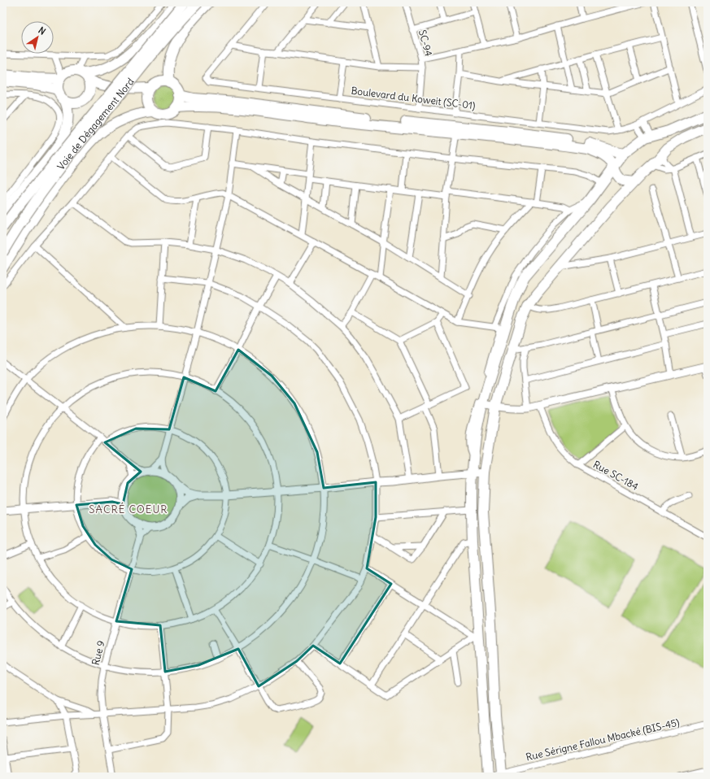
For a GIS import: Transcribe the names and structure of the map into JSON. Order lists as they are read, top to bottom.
{
  "streets": {
    "main road": ["Voie de Dégagement Nord"],
    "street": [
      "SC-94",
      "Boulevard du Koweit (SC-01)",
      "Rue SC-184",
      "Rue 9",
      "Rue Sérigne Fallou Mbacké (BIS-45)"
    ]
  },
  "crossings": [
    ["SC-94", "Boulevard du Koweit (SC-01)"]
  ],
  "districts": ["SACRÉ COEUR"],
  "north": "top right"
}
